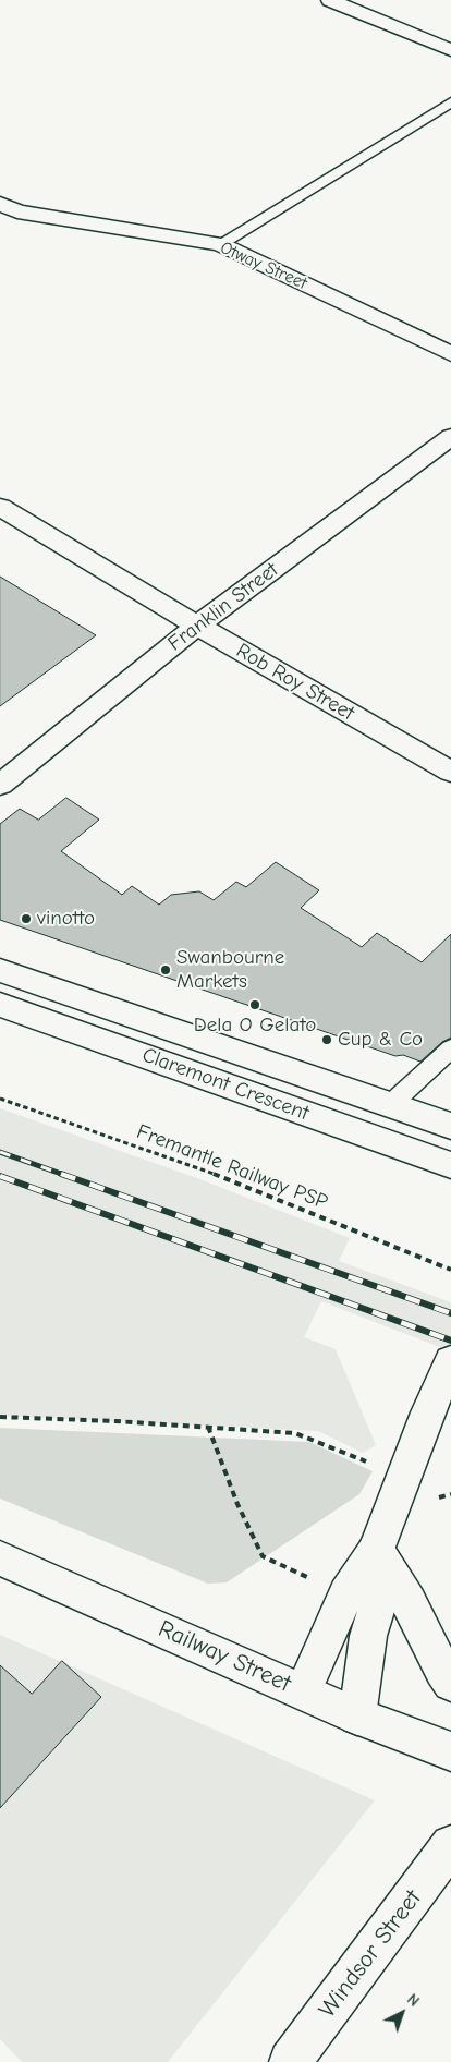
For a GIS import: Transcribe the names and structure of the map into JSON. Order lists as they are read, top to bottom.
{
  "streets": {
    "street": [
      "Otway Street",
      "Franklin Street",
      "Rob Roy Street",
      "Claremont Crescent",
      "Railway Street",
      "Windsor Street"
    ],
    "path": ["Fremantle Railway PSP"]
  },
  "crossings": [
    ["Franklin Street", "Rob Roy Street"]
  ],
  "places": [
    "vinotto",
    "Swanbourne Markets",
    "Dela O Gelato",
    "Cup & Co"
  ],
  "north": "top right"
}
